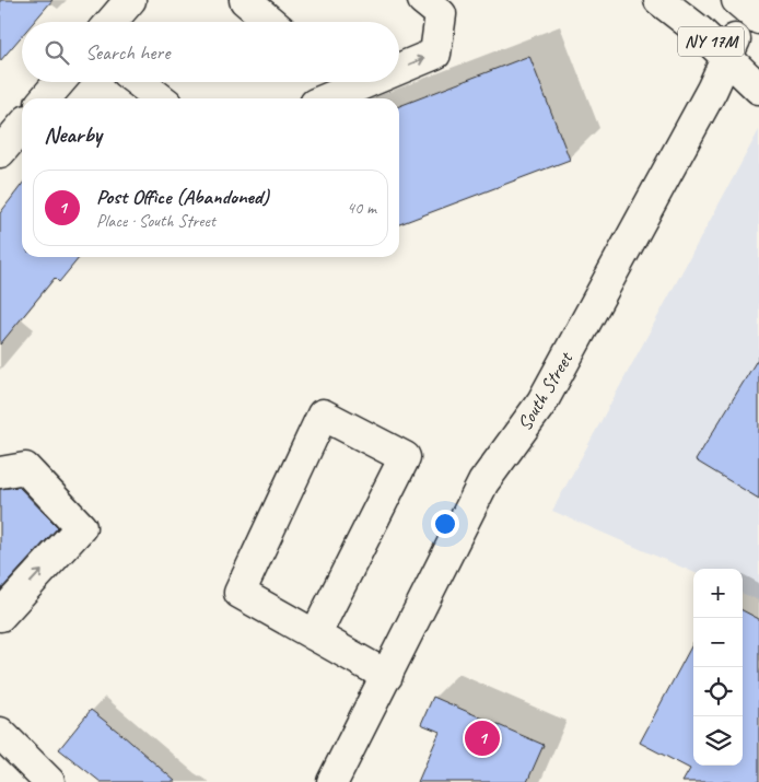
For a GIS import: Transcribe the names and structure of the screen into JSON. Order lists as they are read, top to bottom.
{
  "streets": {
    "main road": ["NY 17M", "South Street"]
  },
  "crossings": [
    ["NY 17M", "South Street"]
  ],
  "page": {
    "search": "Search here",
    "heading": "Nearby",
    "list": [
      {
        "mark": "1",
        "name": "Post Office (Abandoned)",
        "note": "Place · South Street",
        "value": "40 m"
      }
    ],
    "map_buttons": ["+", "−"],
    "pins": "1"
  }
}
